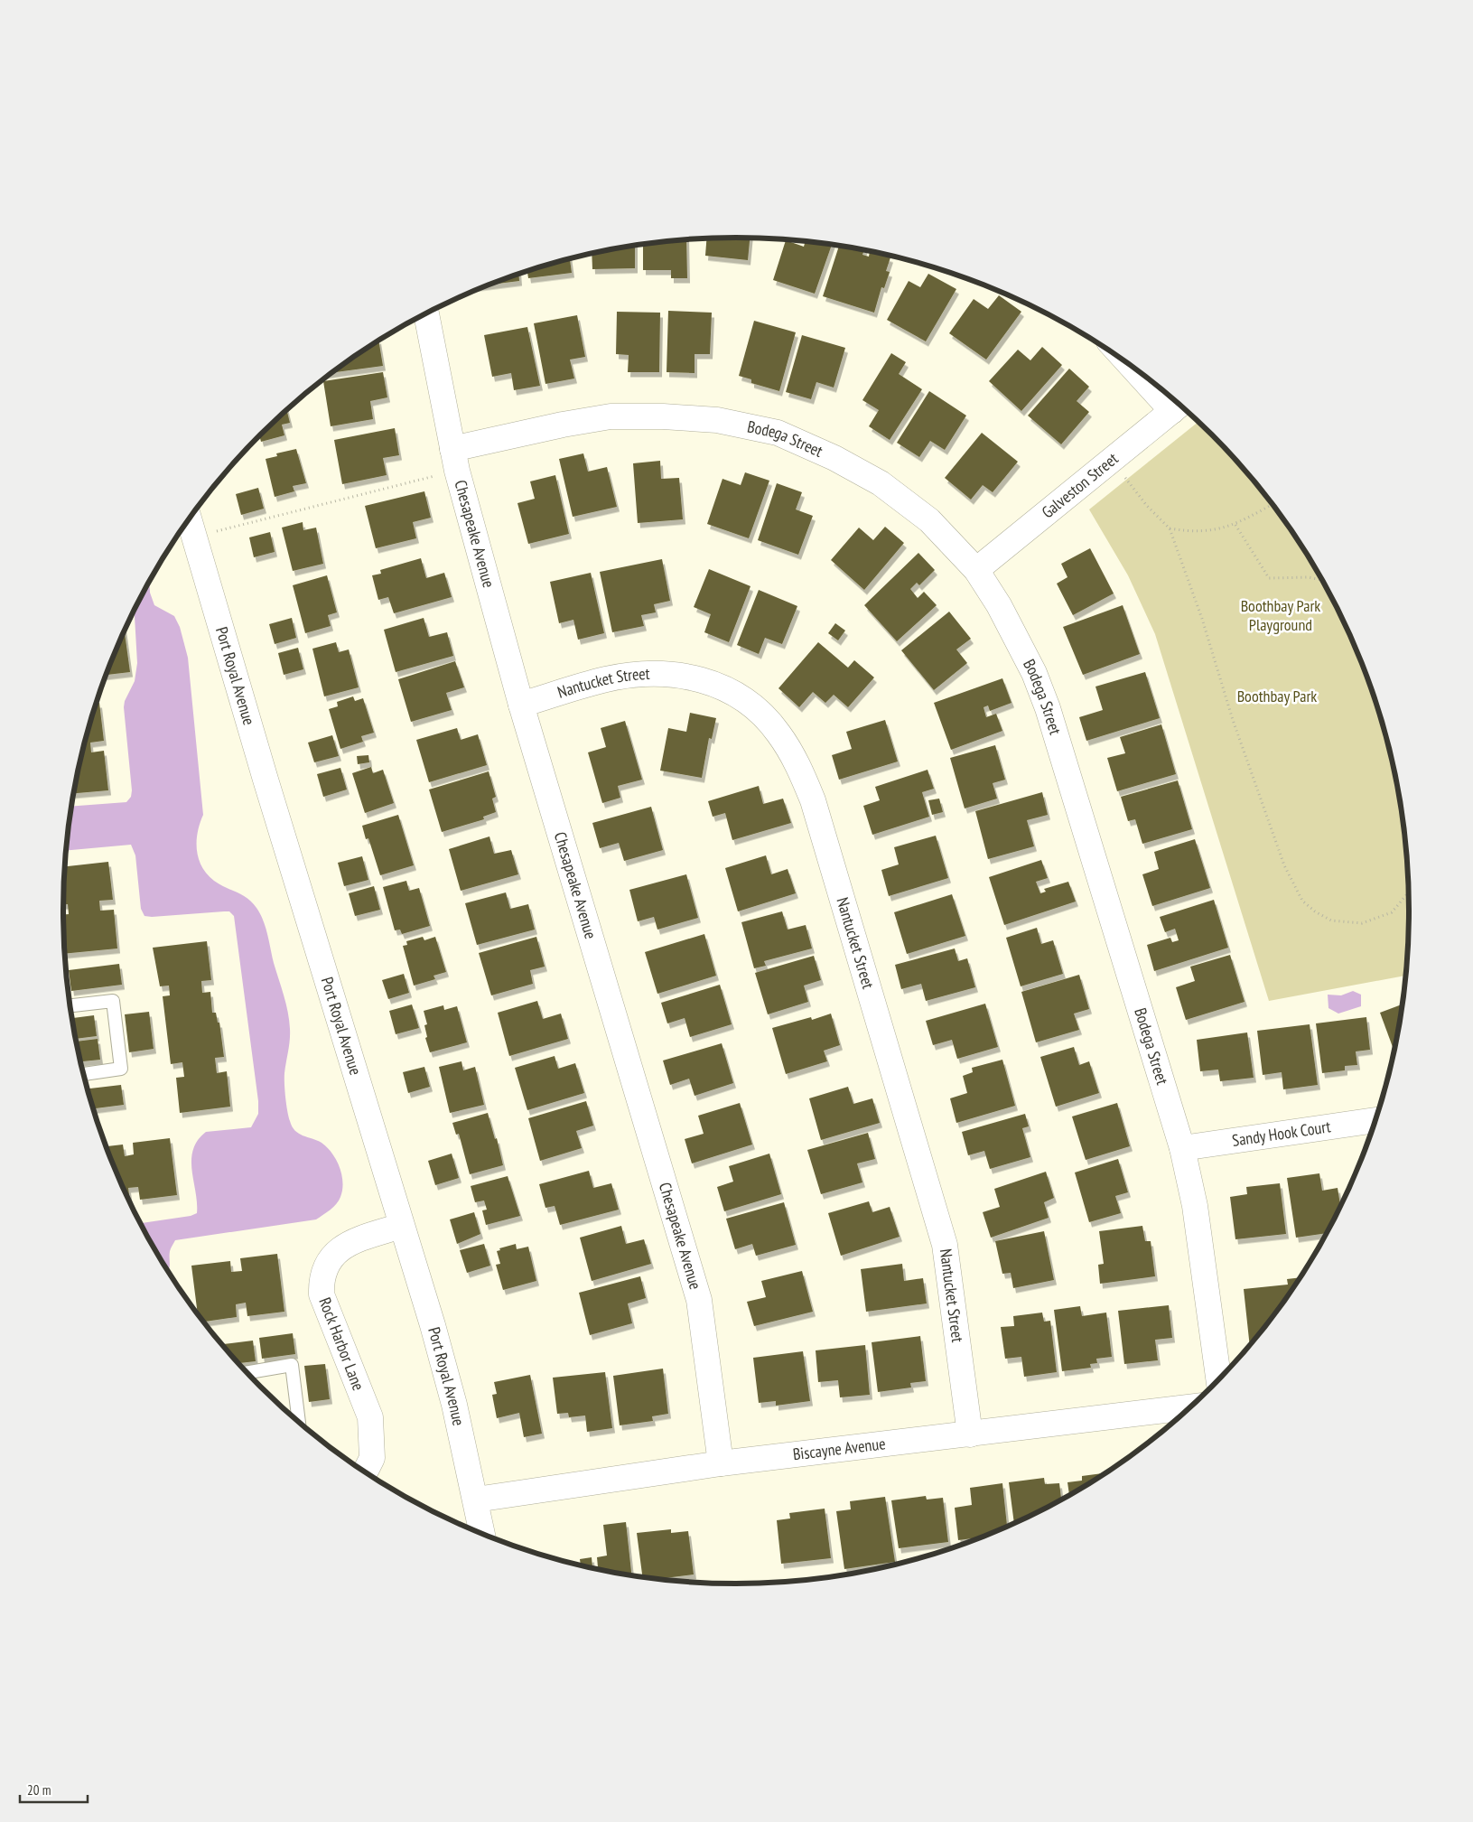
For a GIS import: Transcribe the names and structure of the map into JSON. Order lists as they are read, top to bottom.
{
  "streets": {
    "street": [
      "Bodega Street",
      "Galveston Street",
      "Chesapeake Avenue",
      "Port Royal Avenue",
      "Nantucket Street",
      "Sandy Hook Court",
      "Rock Harbor Lane",
      "Biscayne Avenue"
    ]
  },
  "crossings": [
    ["Bodega Street", "Galveston Street"],
    ["Bodega Street", "Chesapeake Avenue"],
    ["Bodega Street", "Sandy Hook Court"],
    ["Chesapeake Avenue", "Nantucket Street"],
    ["Chesapeake Avenue", "Biscayne Avenue"],
    ["Port Royal Avenue", "Rock Harbor Lane"],
    ["Port Royal Avenue", "Biscayne Avenue"],
    ["Nantucket Street", "Biscayne Avenue"]
  ],
  "parks": ["Boothbay Park Playground", "Boothbay Park"],
  "scale_bar": "20 m"
}
